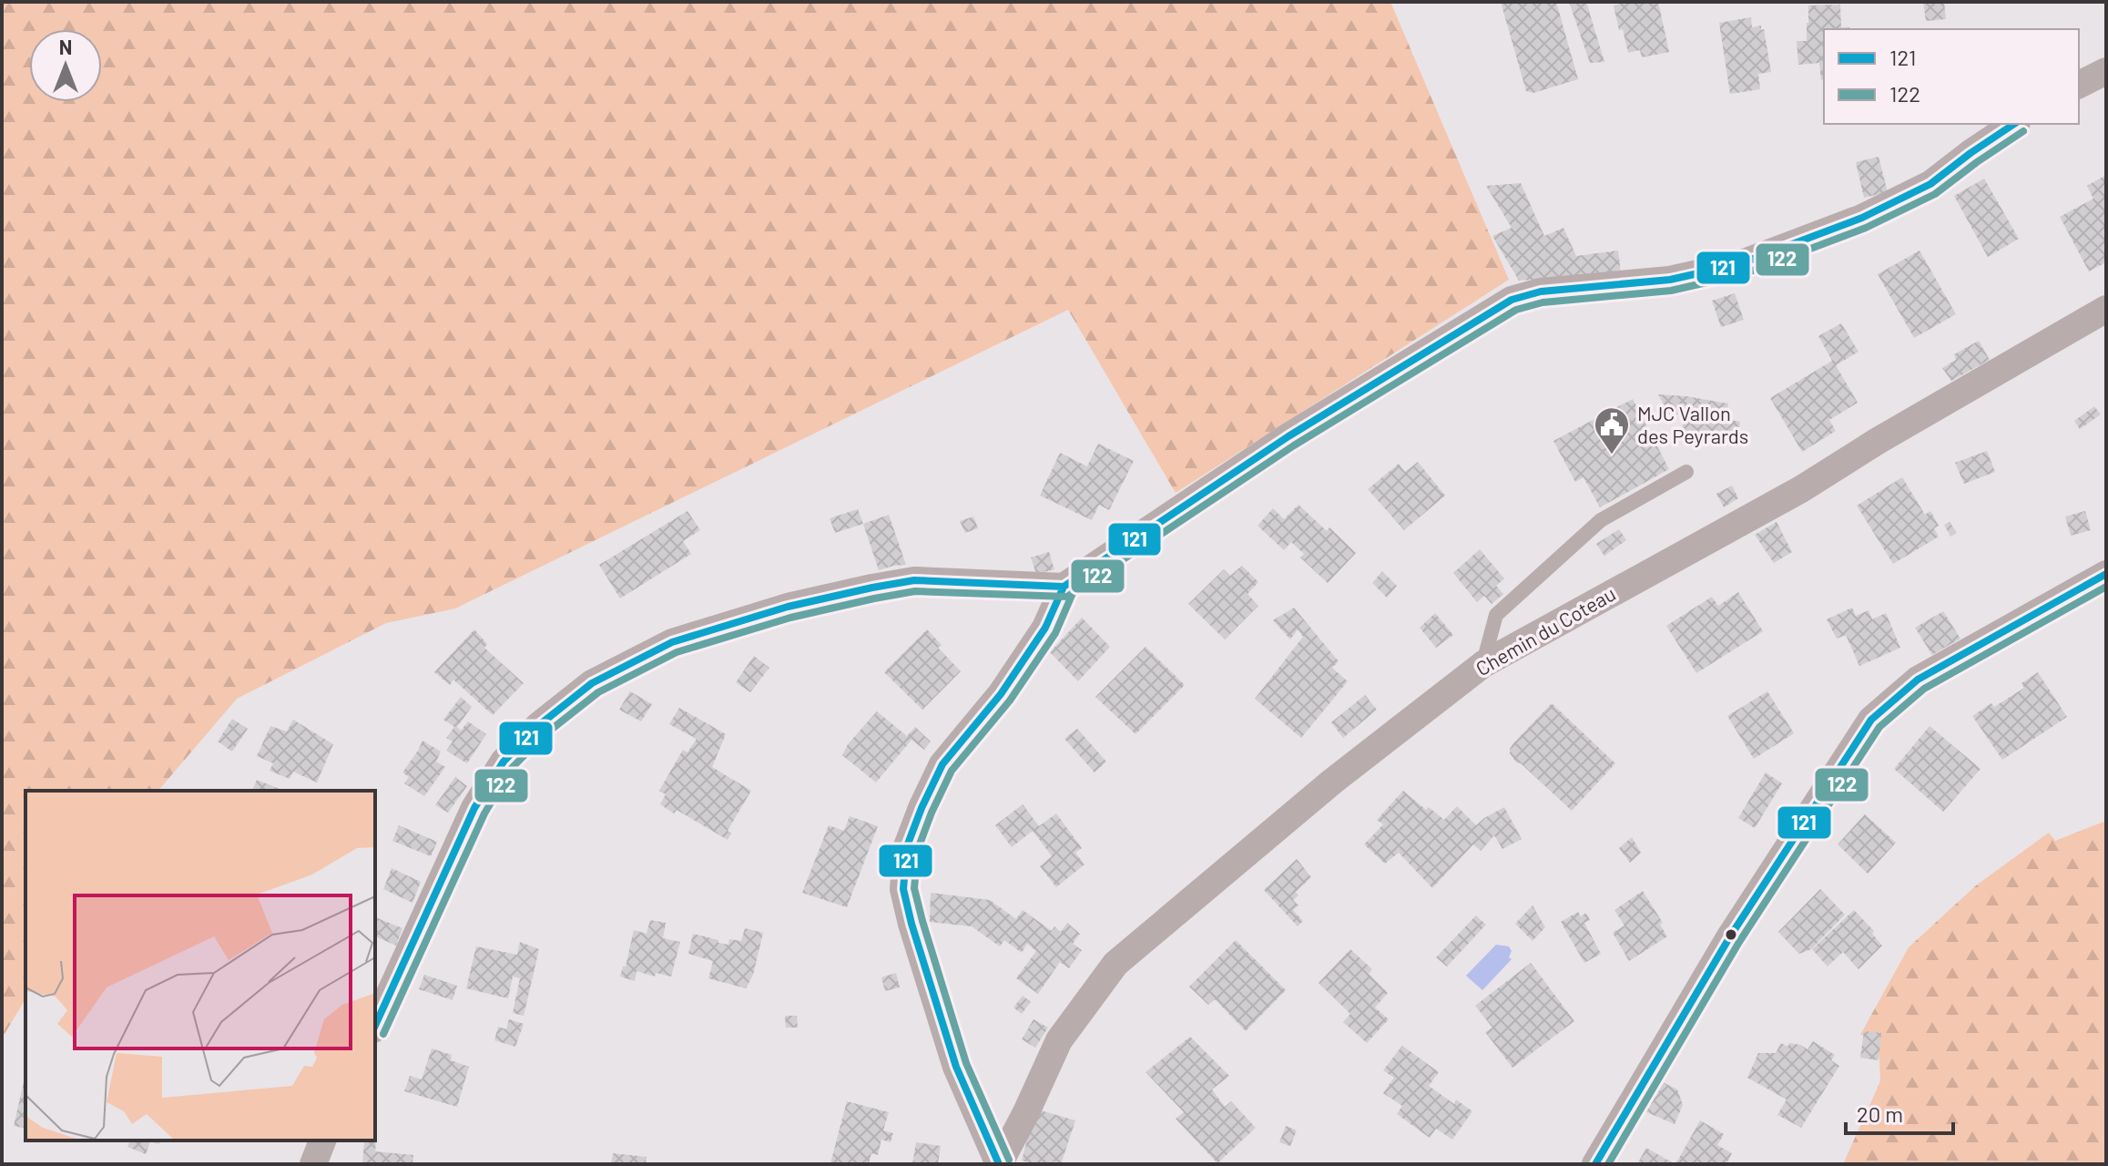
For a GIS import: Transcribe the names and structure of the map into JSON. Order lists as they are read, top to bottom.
{
  "streets": {
    "street": ["Chemin du Coteau"]
  },
  "places": {
    "public building": ["MJC Vallon des Peyrards"]
  },
  "lines": ["transit line 121", "transit line 122"],
  "legend": ["121", "122"],
  "scale_bar": "20 m",
  "north": "top"
}
